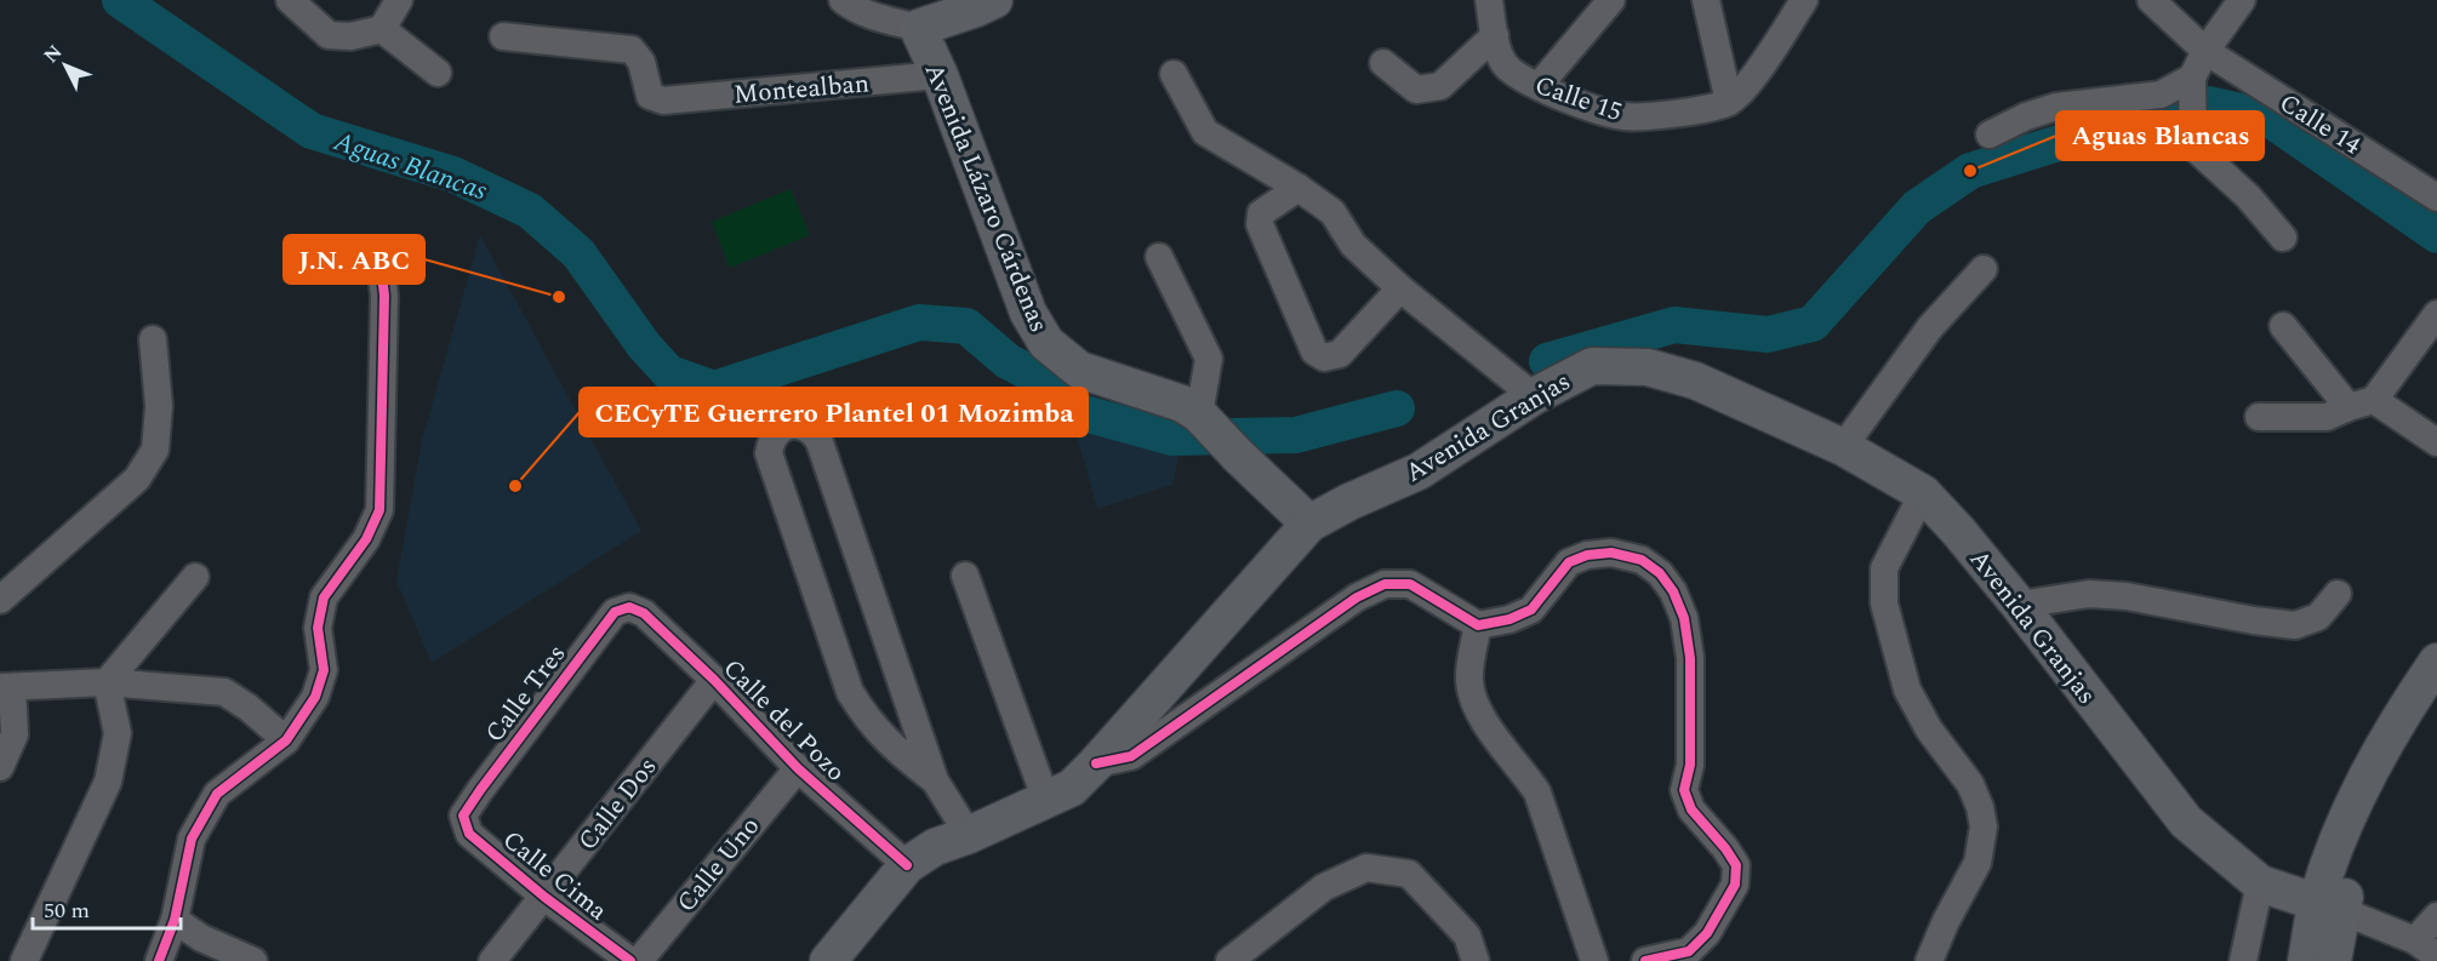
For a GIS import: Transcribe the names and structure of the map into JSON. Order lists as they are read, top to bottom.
{
  "streets": {
    "main road": ["Avenida Lázaro Cárdenas", "Avenida Granjas"],
    "street": [
      "Montealban",
      "Calle 15",
      "Calle 14",
      "Calle Tres",
      "Calle del Pozo",
      "Calle Dos",
      "Calle Uno",
      "Calle Cima"
    ]
  },
  "crossings": [
    ["Montealban", "Avenida Lázaro Cárdenas"],
    ["Avenida Lázaro Cárdenas", "Avenida Granjas"],
    ["Avenida Granjas", "Calle del Pozo"],
    ["Calle Tres", "Calle del Pozo"],
    ["Calle Tres", "Calle Cima"],
    ["Calle del Pozo", "Calle Dos"],
    ["Calle del Pozo", "Calle Uno"],
    ["Calle Dos", "Calle Cima"]
  ],
  "water": ["Aguas Blancas"],
  "places": ["Aguas Blancas", "J.N. ABC", "CECyTE Guerrero Plantel 01 Mozimba"],
  "scale_bar": "50 m",
  "north": "top left"
}
